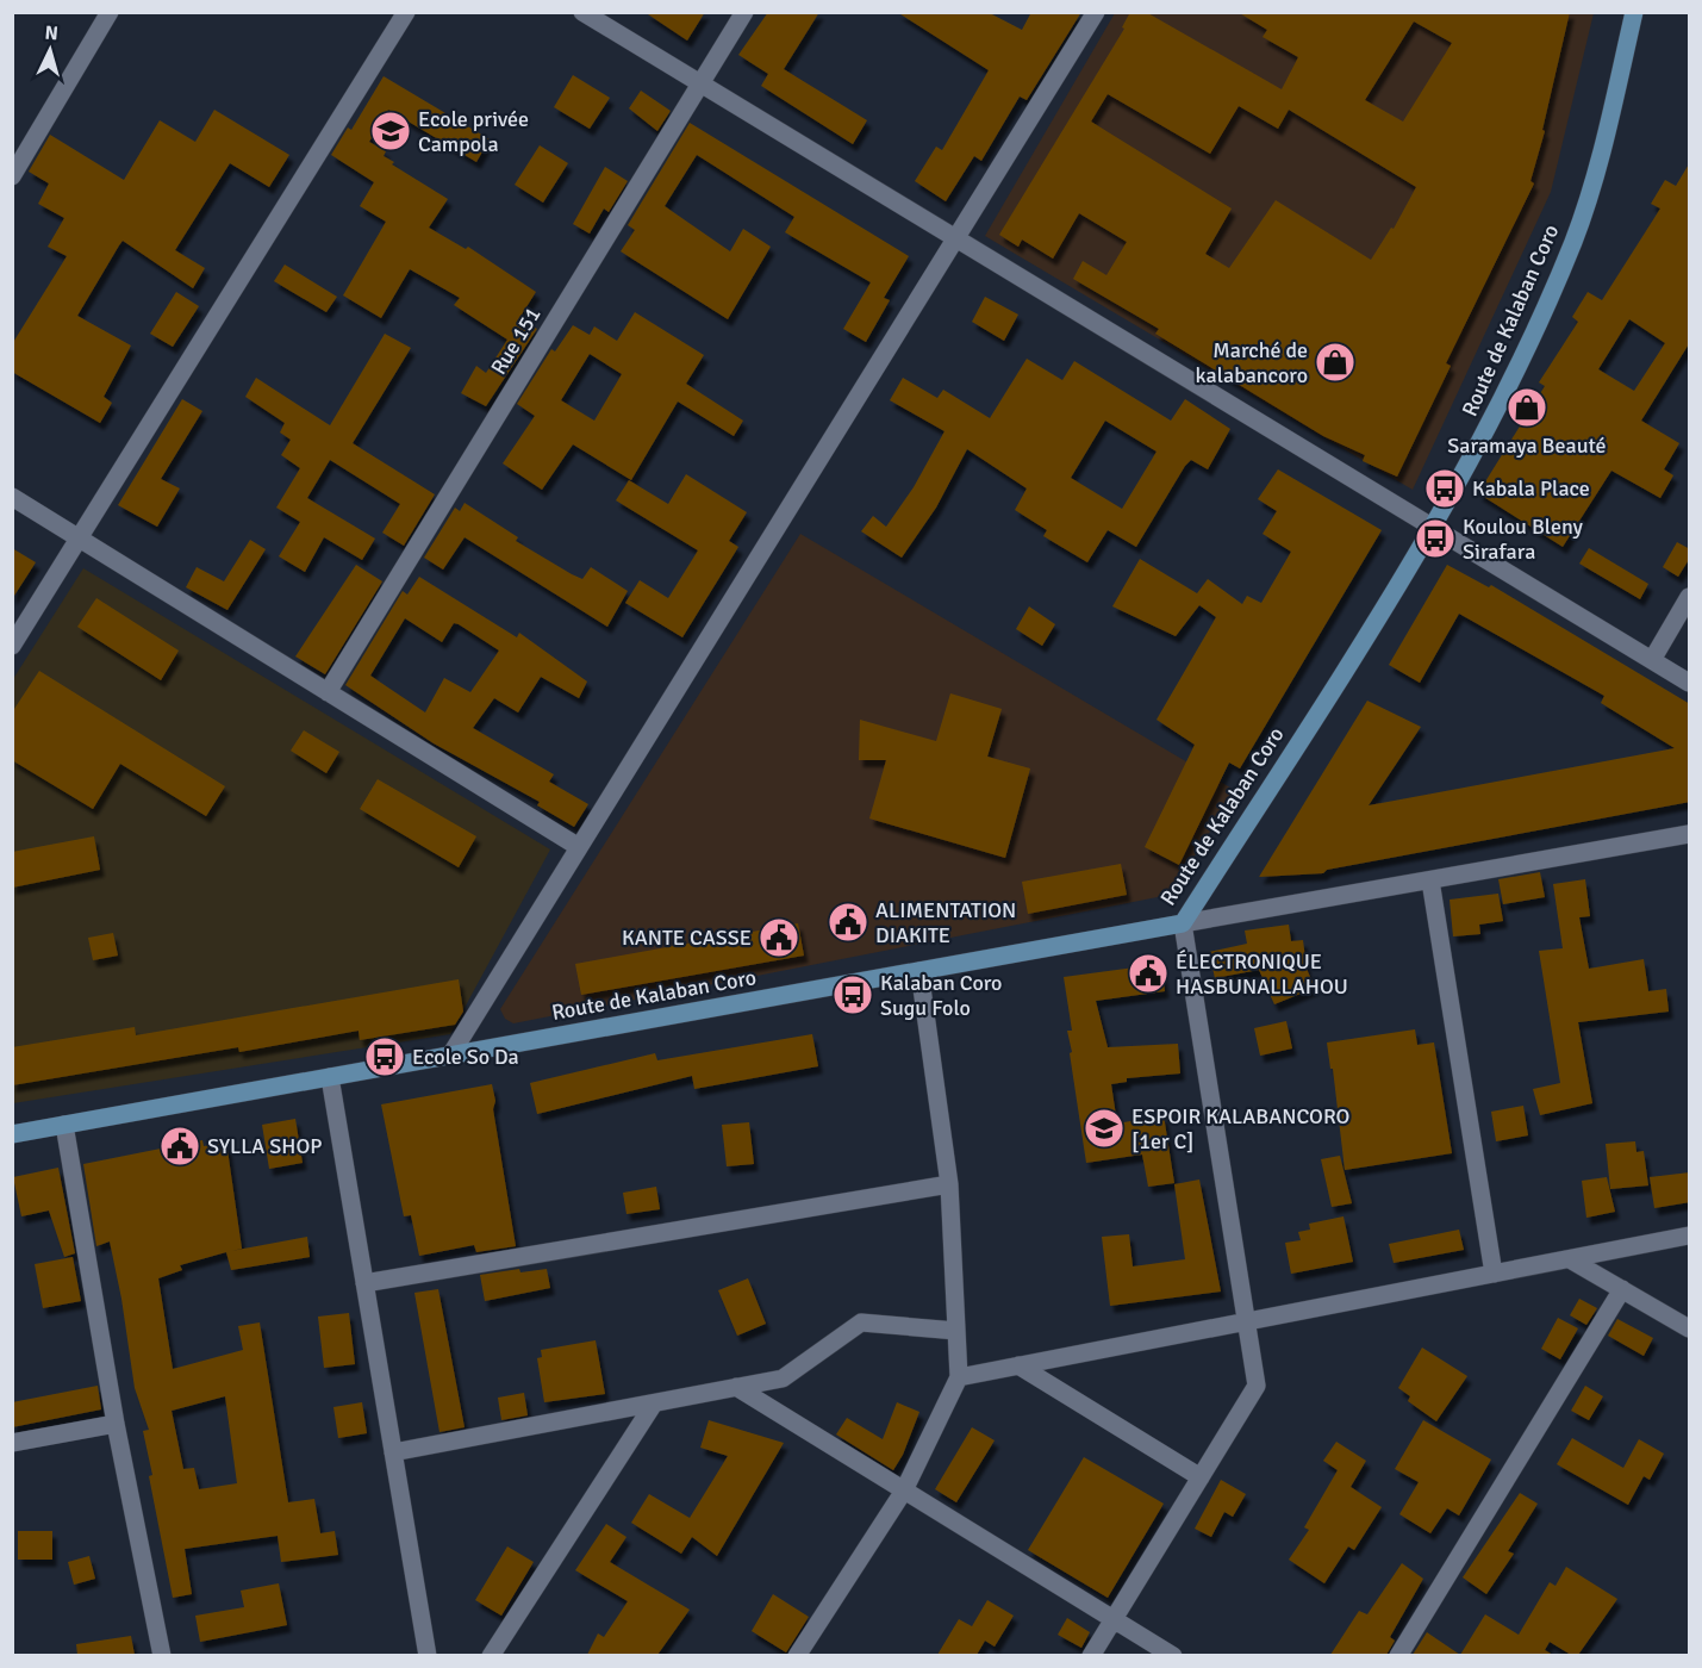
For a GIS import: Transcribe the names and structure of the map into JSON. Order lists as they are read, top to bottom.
{
  "streets": {
    "main road": ["Route de Kalaban Coro"],
    "street": ["Rue 151"]
  },
  "places": {
    "school or university": ["Ecole privée Campola", "ESPOIR KALABANCORO [1er C]"],
    "shop": ["Marché de kalabancoro", "Saramaya Beauté"],
    "bus stop": [
      "Kabala Place",
      "Koulou Bleny Sirafara",
      "Kalaban Coro Sugu Folo",
      "Ecole So Da"
    ],
    "public building": [
      "ALIMENTATION DIAKITE",
      "KANTE CASSE",
      "ÉLECTRONIQUE HASBUNALLAHOU",
      "SYLLA SHOP"
    ]
  },
  "north": "top"
}
